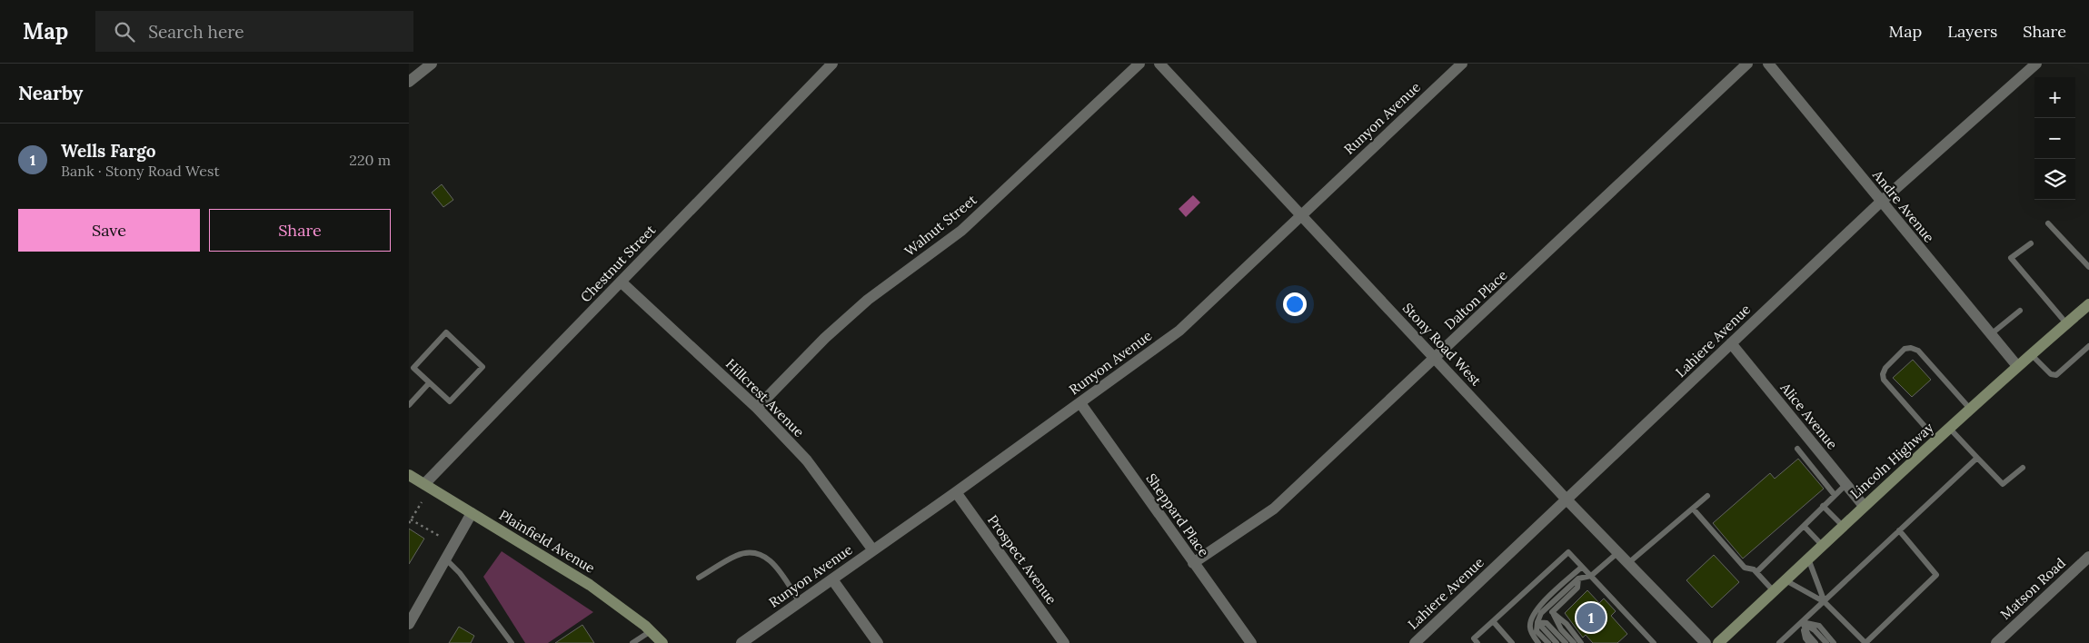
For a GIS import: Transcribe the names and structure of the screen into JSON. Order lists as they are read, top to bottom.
{
  "streets": {
    "main road": ["Lincoln Highway", "Plainfield Avenue"],
    "street": [
      "Runyon Avenue",
      "Andre Avenue",
      "Walnut Street",
      "Chestnut Street",
      "Dalton Place",
      "Lahiere Avenue",
      "Stony Road West",
      "Hillcrest Avenue",
      "Alice Avenue",
      "Sheppard Place",
      "Prospect Avenue",
      "Matson Road"
    ]
  },
  "crossings": [
    ["Runyon Avenue", "Stony Road West"],
    ["Runyon Avenue", "Hillcrest Avenue"],
    ["Runyon Avenue", "Sheppard Place"],
    ["Runyon Avenue", "Prospect Avenue"],
    ["Andre Avenue", "Lahiere Avenue"],
    ["Andre Avenue", "Lincoln Highway"],
    ["Walnut Street", "Hillcrest Avenue"],
    ["Chestnut Street", "Hillcrest Avenue"],
    ["Chestnut Street", "Plainfield Avenue"],
    ["Dalton Place", "Stony Road West"],
    ["Dalton Place", "Sheppard Place"],
    ["Lahiere Avenue", "Stony Road West"],
    ["Lahiere Avenue", "Alice Avenue"],
    ["Alice Avenue", "Lincoln Highway"]
  ],
  "page": {
    "header": "Map",
    "search": "Search here",
    "nav": ["Map", "Layers", "Share"],
    "heading": "Nearby",
    "map_buttons": ["+", "−"],
    "list": [
      {
        "mark": "1",
        "name": "Wells Fargo",
        "note": "Bank · Stony Road West",
        "value": "220 m"
      }
    ],
    "buttons": ["Save", "Share"],
    "pins": "1"
  }
}
